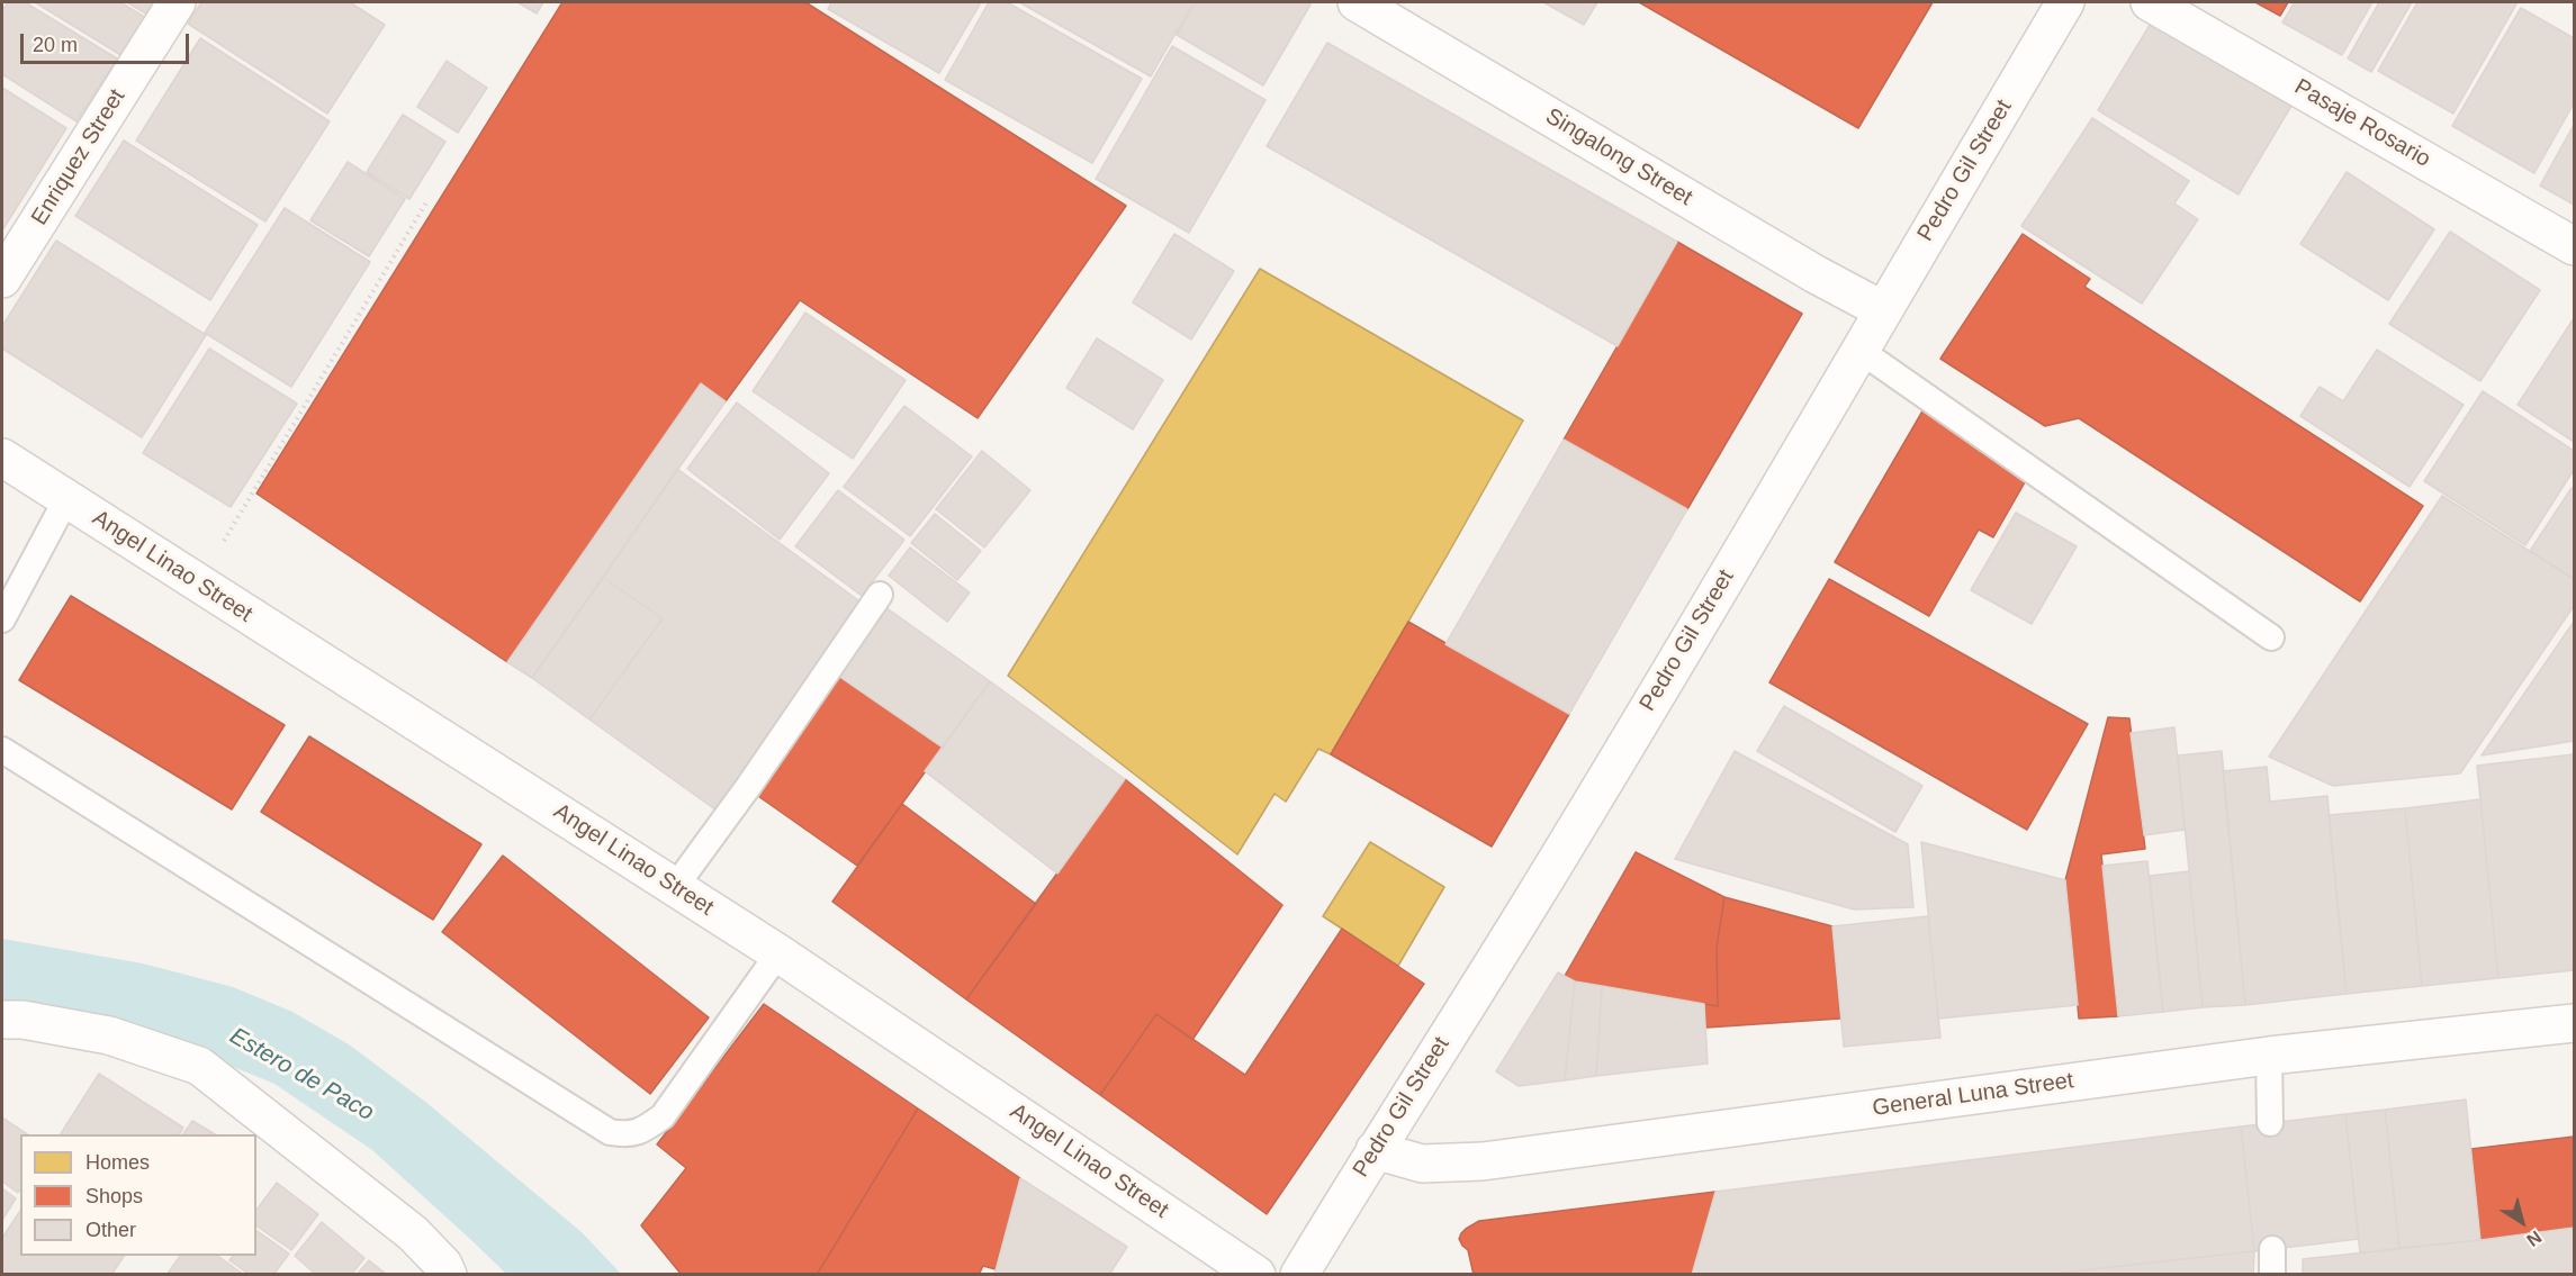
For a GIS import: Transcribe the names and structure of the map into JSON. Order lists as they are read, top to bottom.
{
  "streets": {
    "main road": [
      "Pasaje Rosario",
      "Enriquez Street",
      "Singalong Street",
      "Pedro Gil Street",
      "Angel Linao Street",
      "General Luna Street"
    ]
  },
  "crossings": [
    ["Singalong Street", "Pedro Gil Street"],
    ["Pedro Gil Street", "General Luna Street"]
  ],
  "water": ["Estero de Paco"],
  "legend": ["Homes", "Shops", "Other"],
  "scale_bar": "20 m",
  "north": "bottom right"
}
